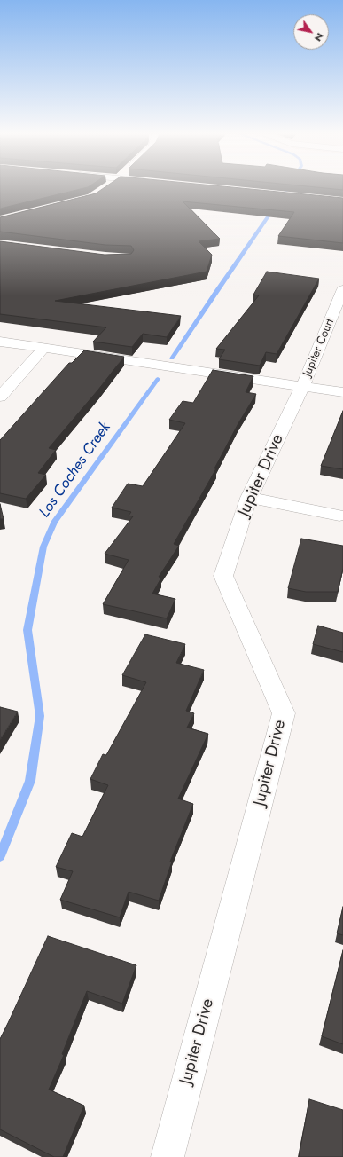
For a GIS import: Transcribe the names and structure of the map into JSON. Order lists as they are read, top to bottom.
{
  "streets": {
    "street": ["Jupiter Court", "Jupiter Drive"]
  },
  "crossings": [
    ["Jupiter Court", "Jupiter Drive"]
  ],
  "water": ["Los Coches Creek"],
  "north": "bottom right"
}
